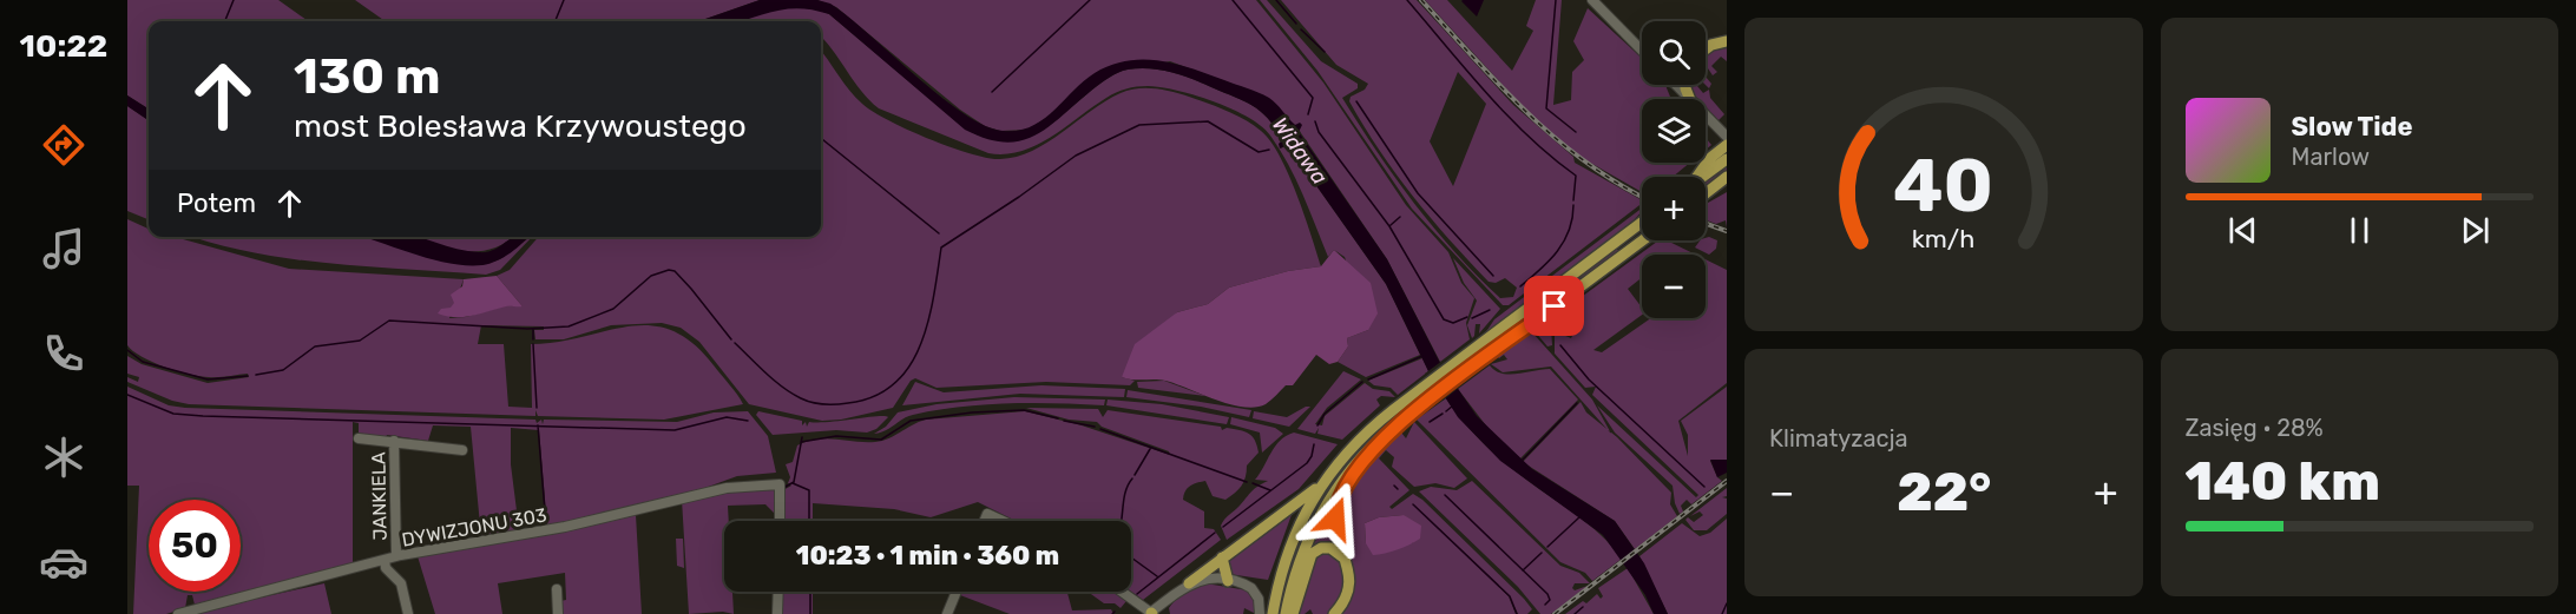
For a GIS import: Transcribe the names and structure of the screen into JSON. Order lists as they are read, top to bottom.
{
  "streets": {
    "street": ["JANKIELA", "DYWIZJONU 303"]
  },
  "crossings": [
    ["JANKIELA", "DYWIZJONU 303"]
  ],
  "water": ["Widawa"],
  "page": {
    "tabs": "10:22",
    "map_buttons": ["+", "−"],
    "turn": ["130 m", "most Bolesława Krzywoustego"],
    "song": ["Slow Tide", "Marlow"],
    "then": "Potem",
    "tile": [
      "Klimatyzacja",
      ["Zasięg · 28%", "140 km"]
    ],
    "heat": ["−", "22°", "+"],
    "limit": "50",
    "trip": "10:23 · 1 min · 360 m",
    "gauge": ["40", "km/h"]
  }
}
